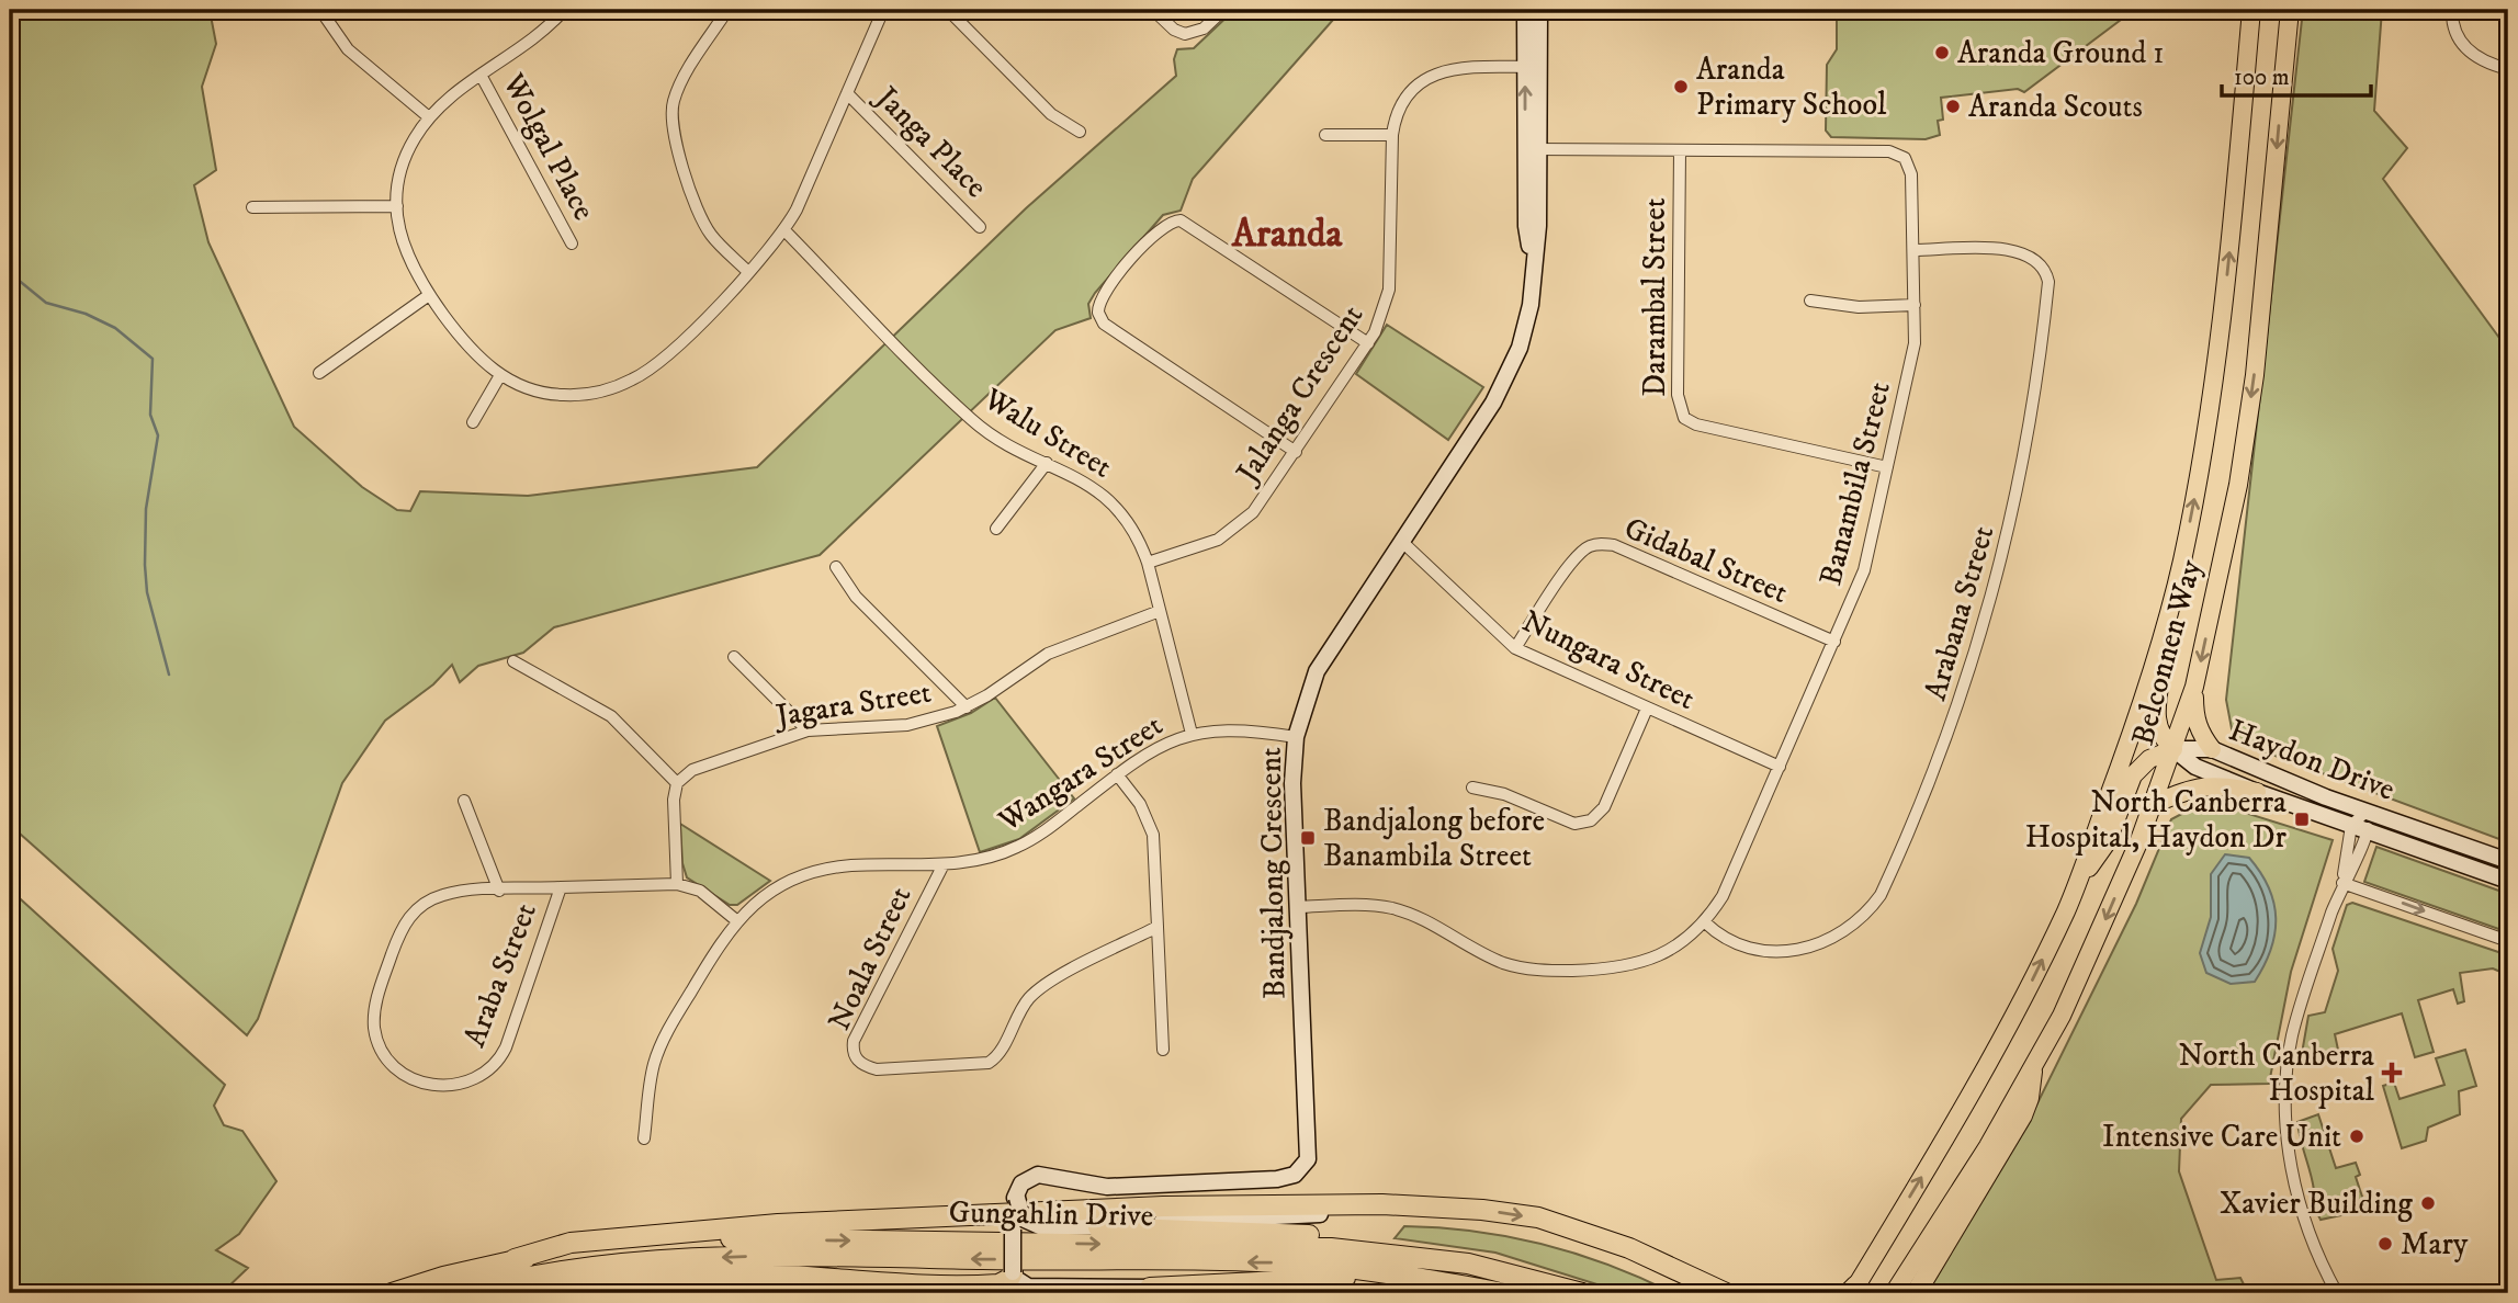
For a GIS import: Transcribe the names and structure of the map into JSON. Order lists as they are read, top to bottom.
{
  "streets": {
    "highway": ["Gungahlin Drive"],
    "main road": ["Belconnen Way"],
    "street": [
      "Janga Place",
      "Wolgal Place",
      "Darambal Street",
      "Jalanga Crescent",
      "Walu Street",
      "Banambila Street",
      "Gidabal Street",
      "Arabana Street",
      "Nungara Street",
      "Jagara Street",
      "Haydon Drive",
      "Wangara Street",
      "Bandjalong Crescent",
      "Noala Street",
      "Araba Street"
    ]
  },
  "crossings": [
    ["Darambal Street", "Banambila Street"],
    ["Jalanga Crescent", "Walu Street"],
    ["Jalanga Crescent", "Bandjalong Crescent"],
    ["Walu Street", "Jagara Street"],
    ["Walu Street", "Wangara Street"],
    ["Banambila Street", "Gidabal Street"],
    ["Banambila Street", "Arabana Street"],
    ["Banambila Street", "Nungara Street"],
    ["Banambila Street", "Bandjalong Crescent"],
    ["Gidabal Street", "Nungara Street"],
    ["Belconnen Way", "Haydon Drive"],
    ["Nungara Street", "Bandjalong Crescent"],
    ["Wangara Street", "Bandjalong Crescent"],
    ["Wangara Street", "Noala Street"],
    ["Wangara Street", "Araba Street"]
  ],
  "districts": ["Aranda"],
  "places": {
    "other": [
      "Aranda Ground 1",
      "Aranda Primary School",
      "Aranda Scouts",
      "Intensive Care Unit",
      "Xavier Building",
      "Mary"
    ],
    "transit": ["North Canberra Hospital, Haydon Dr", "Bandjalong before Banambila Street"],
    "health": ["North Canberra Hospital"]
  },
  "scale_bar": "100 m"
}
